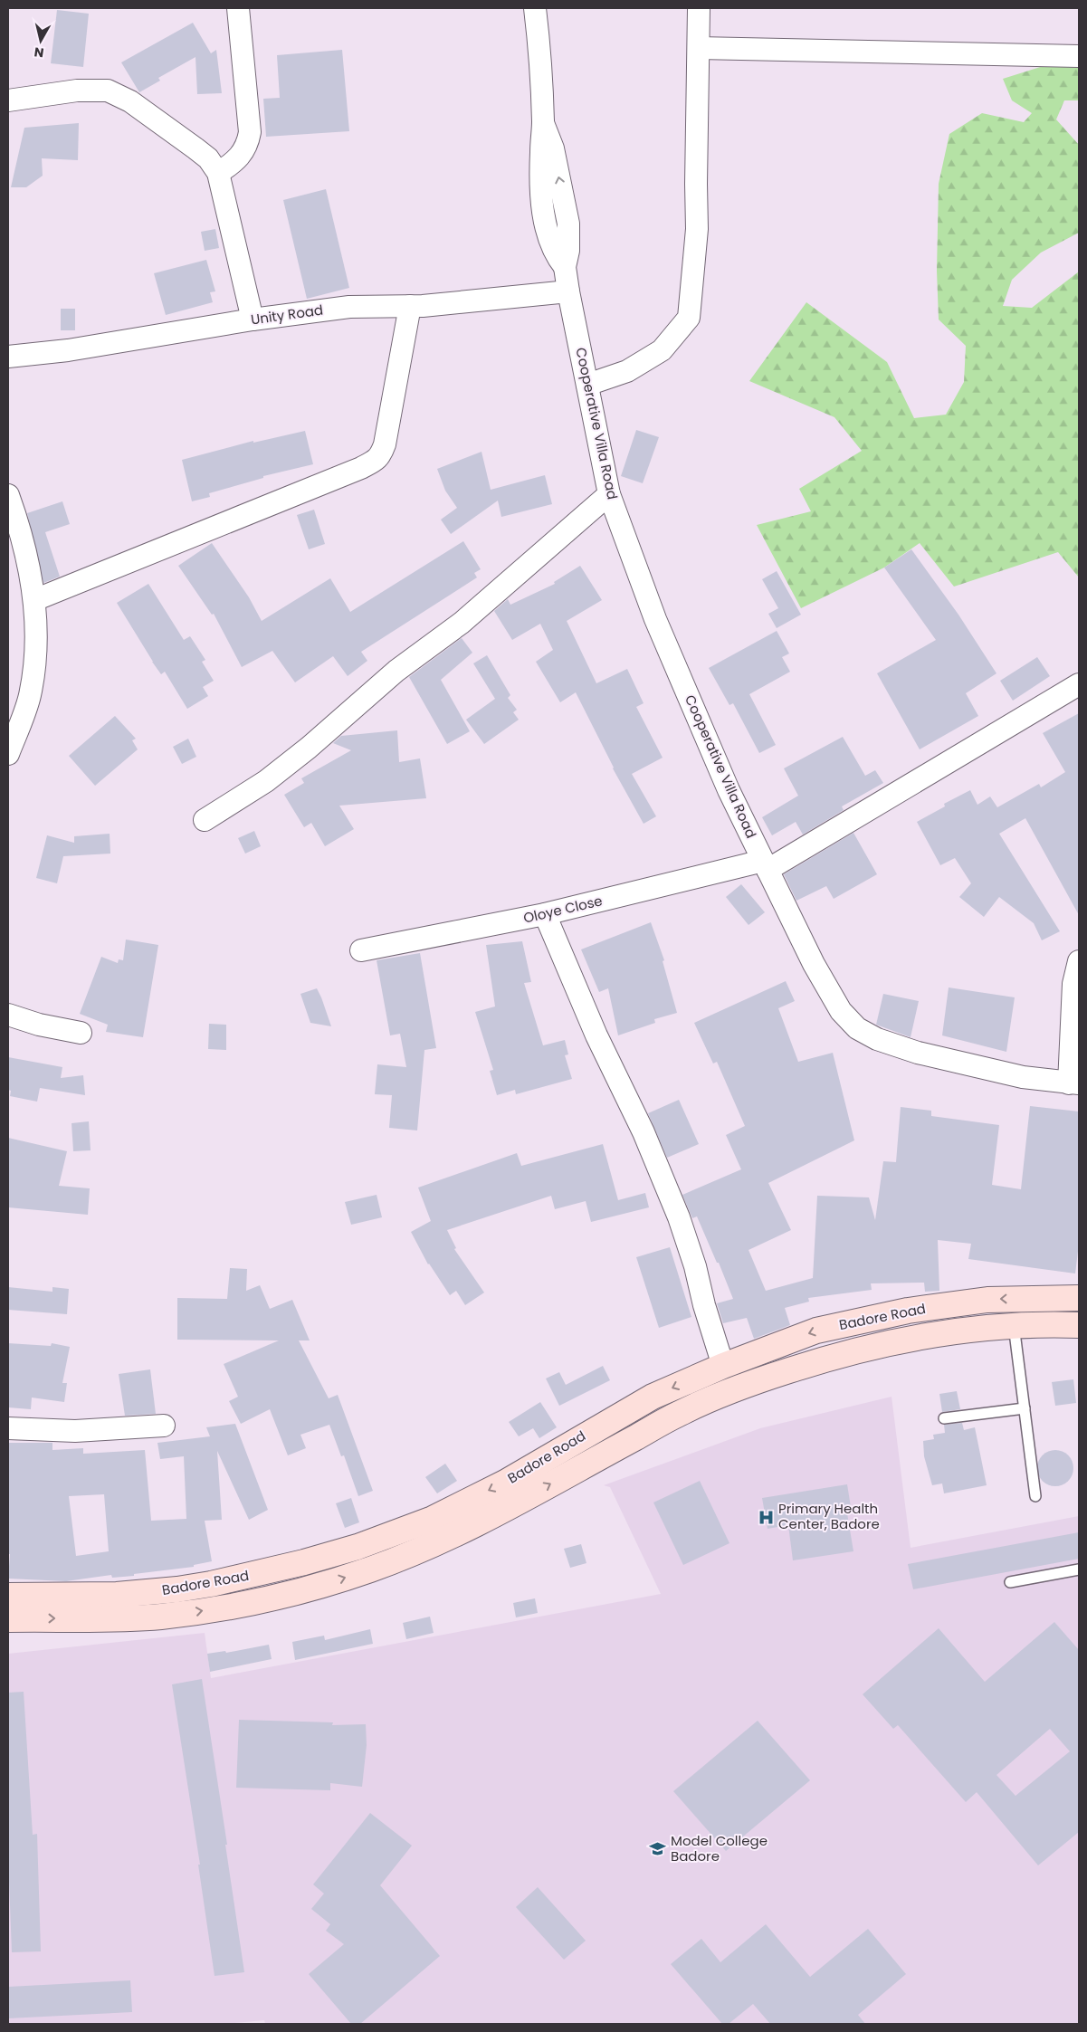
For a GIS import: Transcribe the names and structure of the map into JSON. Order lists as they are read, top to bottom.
{
  "streets": {
    "main road": ["Badore Road"],
    "street": ["Unity Road", "Cooperative Villa Road", "Oloye Close"]
  },
  "crossings": [
    ["Unity Road", "Cooperative Villa Road"],
    ["Cooperative Villa Road", "Oloye Close"]
  ],
  "places": {
    "hospital": ["Primary Health Center, Badore"],
    "school or university": ["Model College Badore"]
  },
  "north": "bottom"
}
